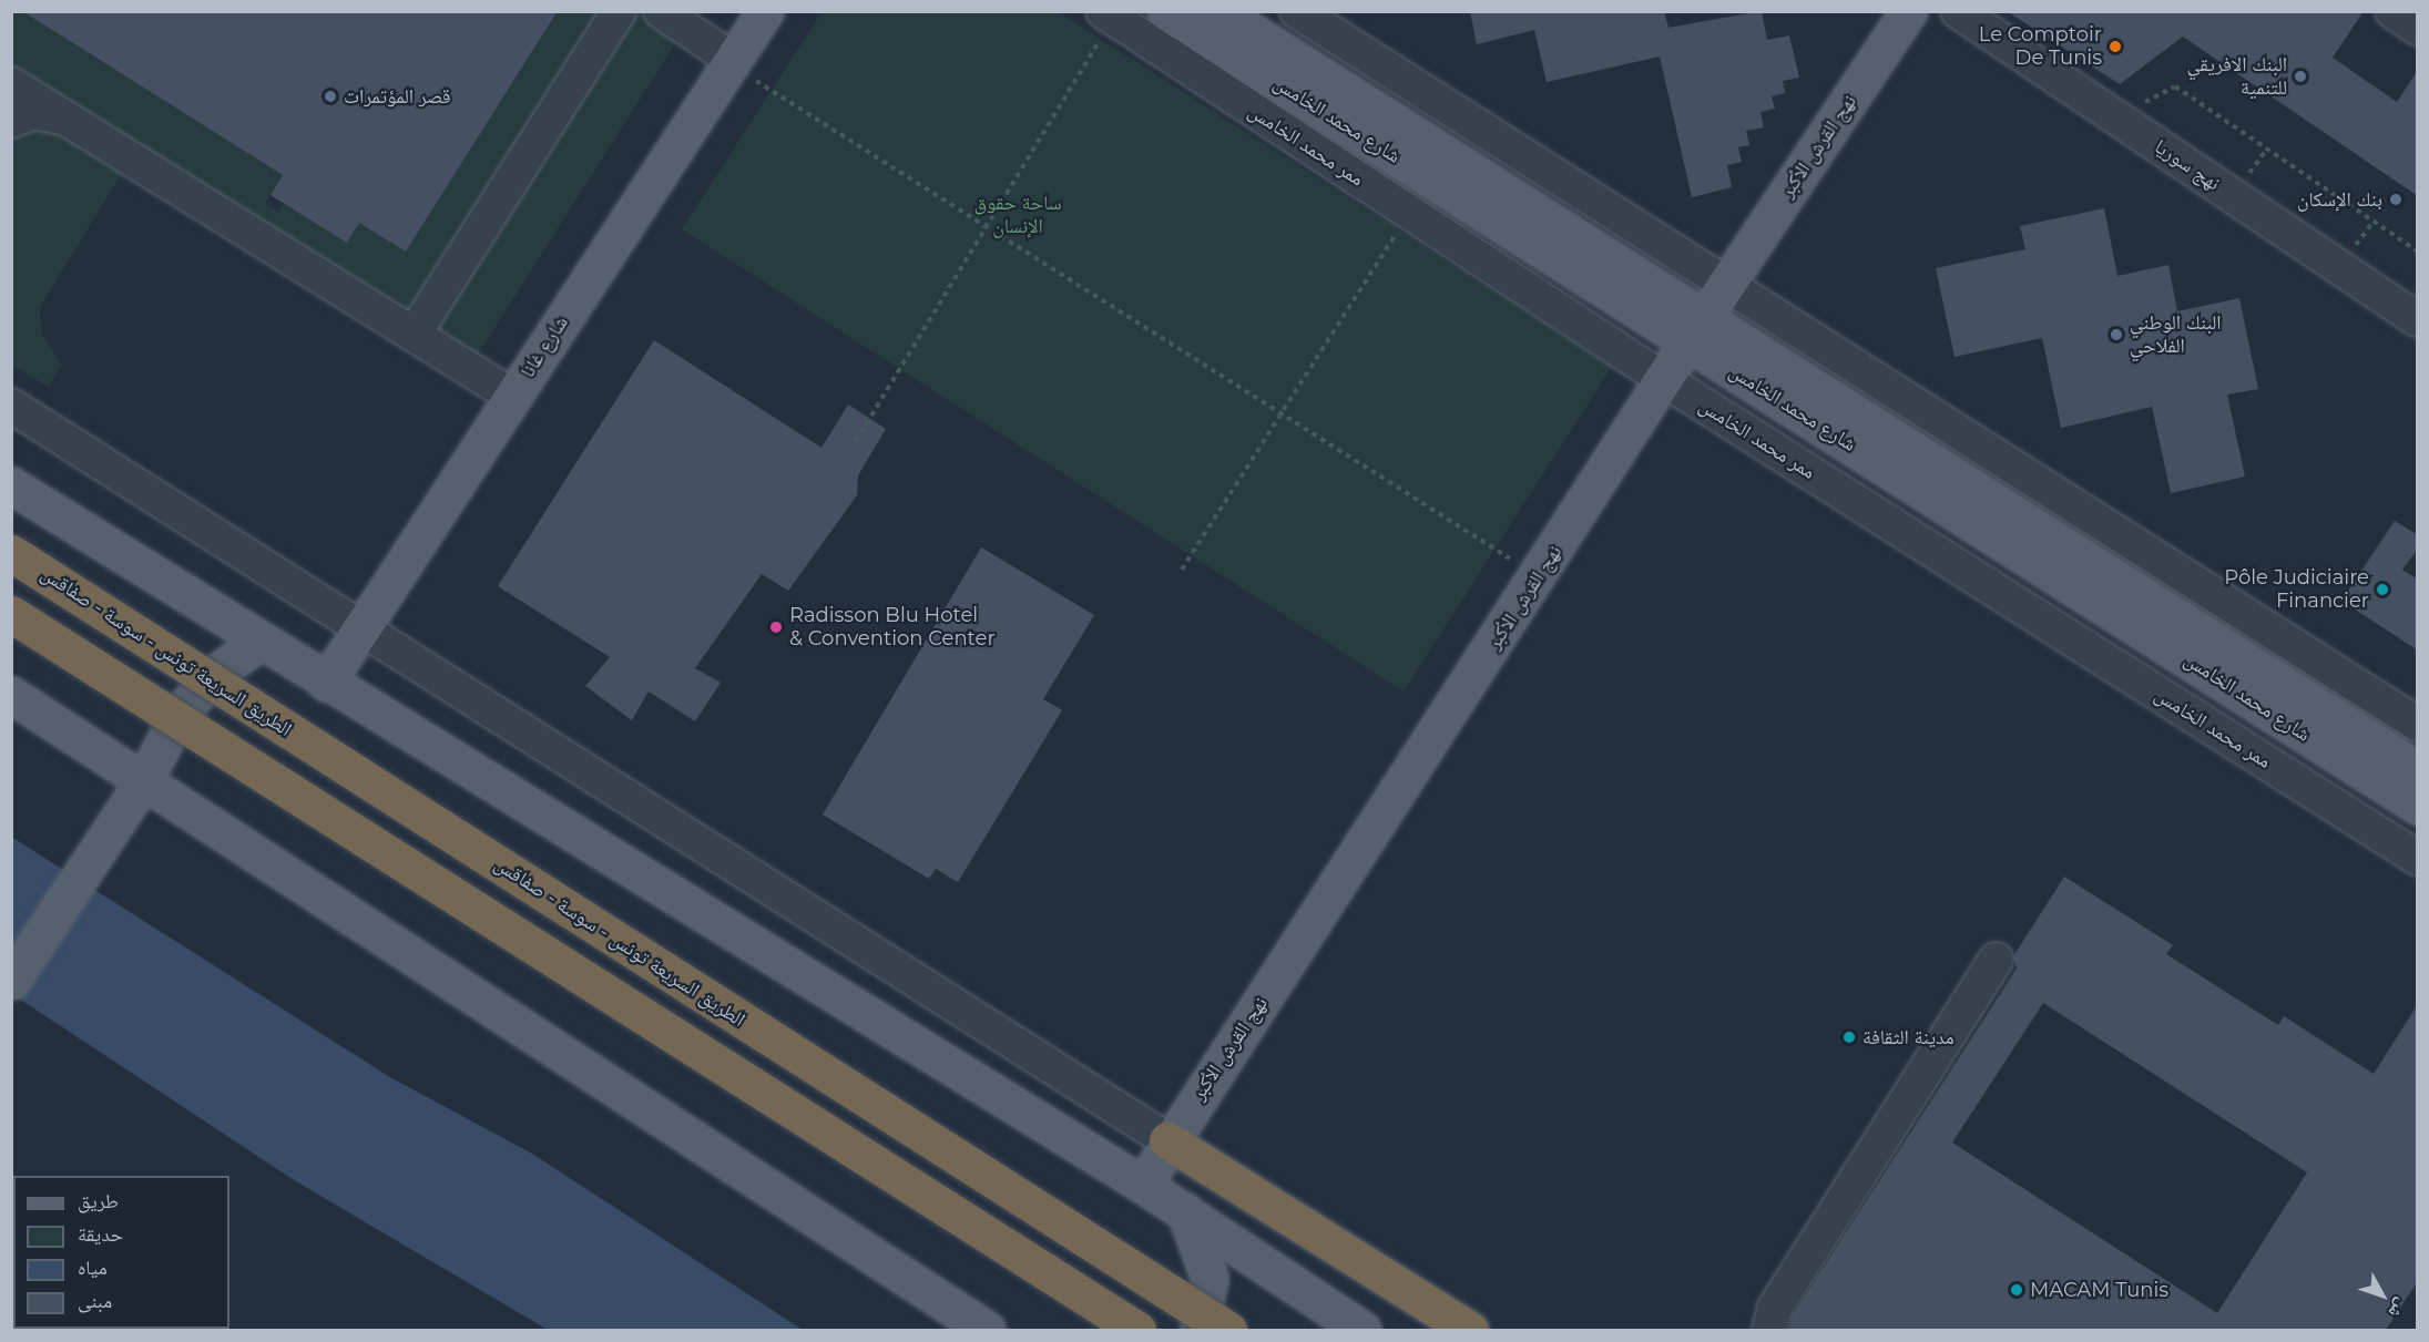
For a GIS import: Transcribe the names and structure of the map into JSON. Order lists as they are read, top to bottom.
{
  "streets": {
    "highway": ["الطريق السريعة تونس - سوسة - صفاقس"],
    "main road": ["شارع محمد الخامس", "نهج القرش الأكبر", "شارع غانا"],
    "street": ["ممر محمد الخامس", "نهج سوريا"]
  },
  "crossings": [
    ["شارع محمد الخامس", "نهج القرش الأكبر"],
    ["ممر محمد الخامس", "نهج القرش الأكبر"]
  ],
  "parks": ["ساحة حقوق الإنسان"],
  "places": [
    "Le Comptoir De Tunis",
    "البنك الافريقي للتنمية",
    "قصر المؤتمرات",
    "بنك الإسكان",
    "البنك الوطني الفلاحي",
    "Pôle Judiciaire Financier",
    "Radisson Blu Hotel & Convention Center",
    "مدينة الثقافة",
    "MACAM Tunis"
  ],
  "legend": [
    "طريق",
    "حديقة",
    "مياه",
    "مبنى"
  ],
  "north": "bottom right"
}
